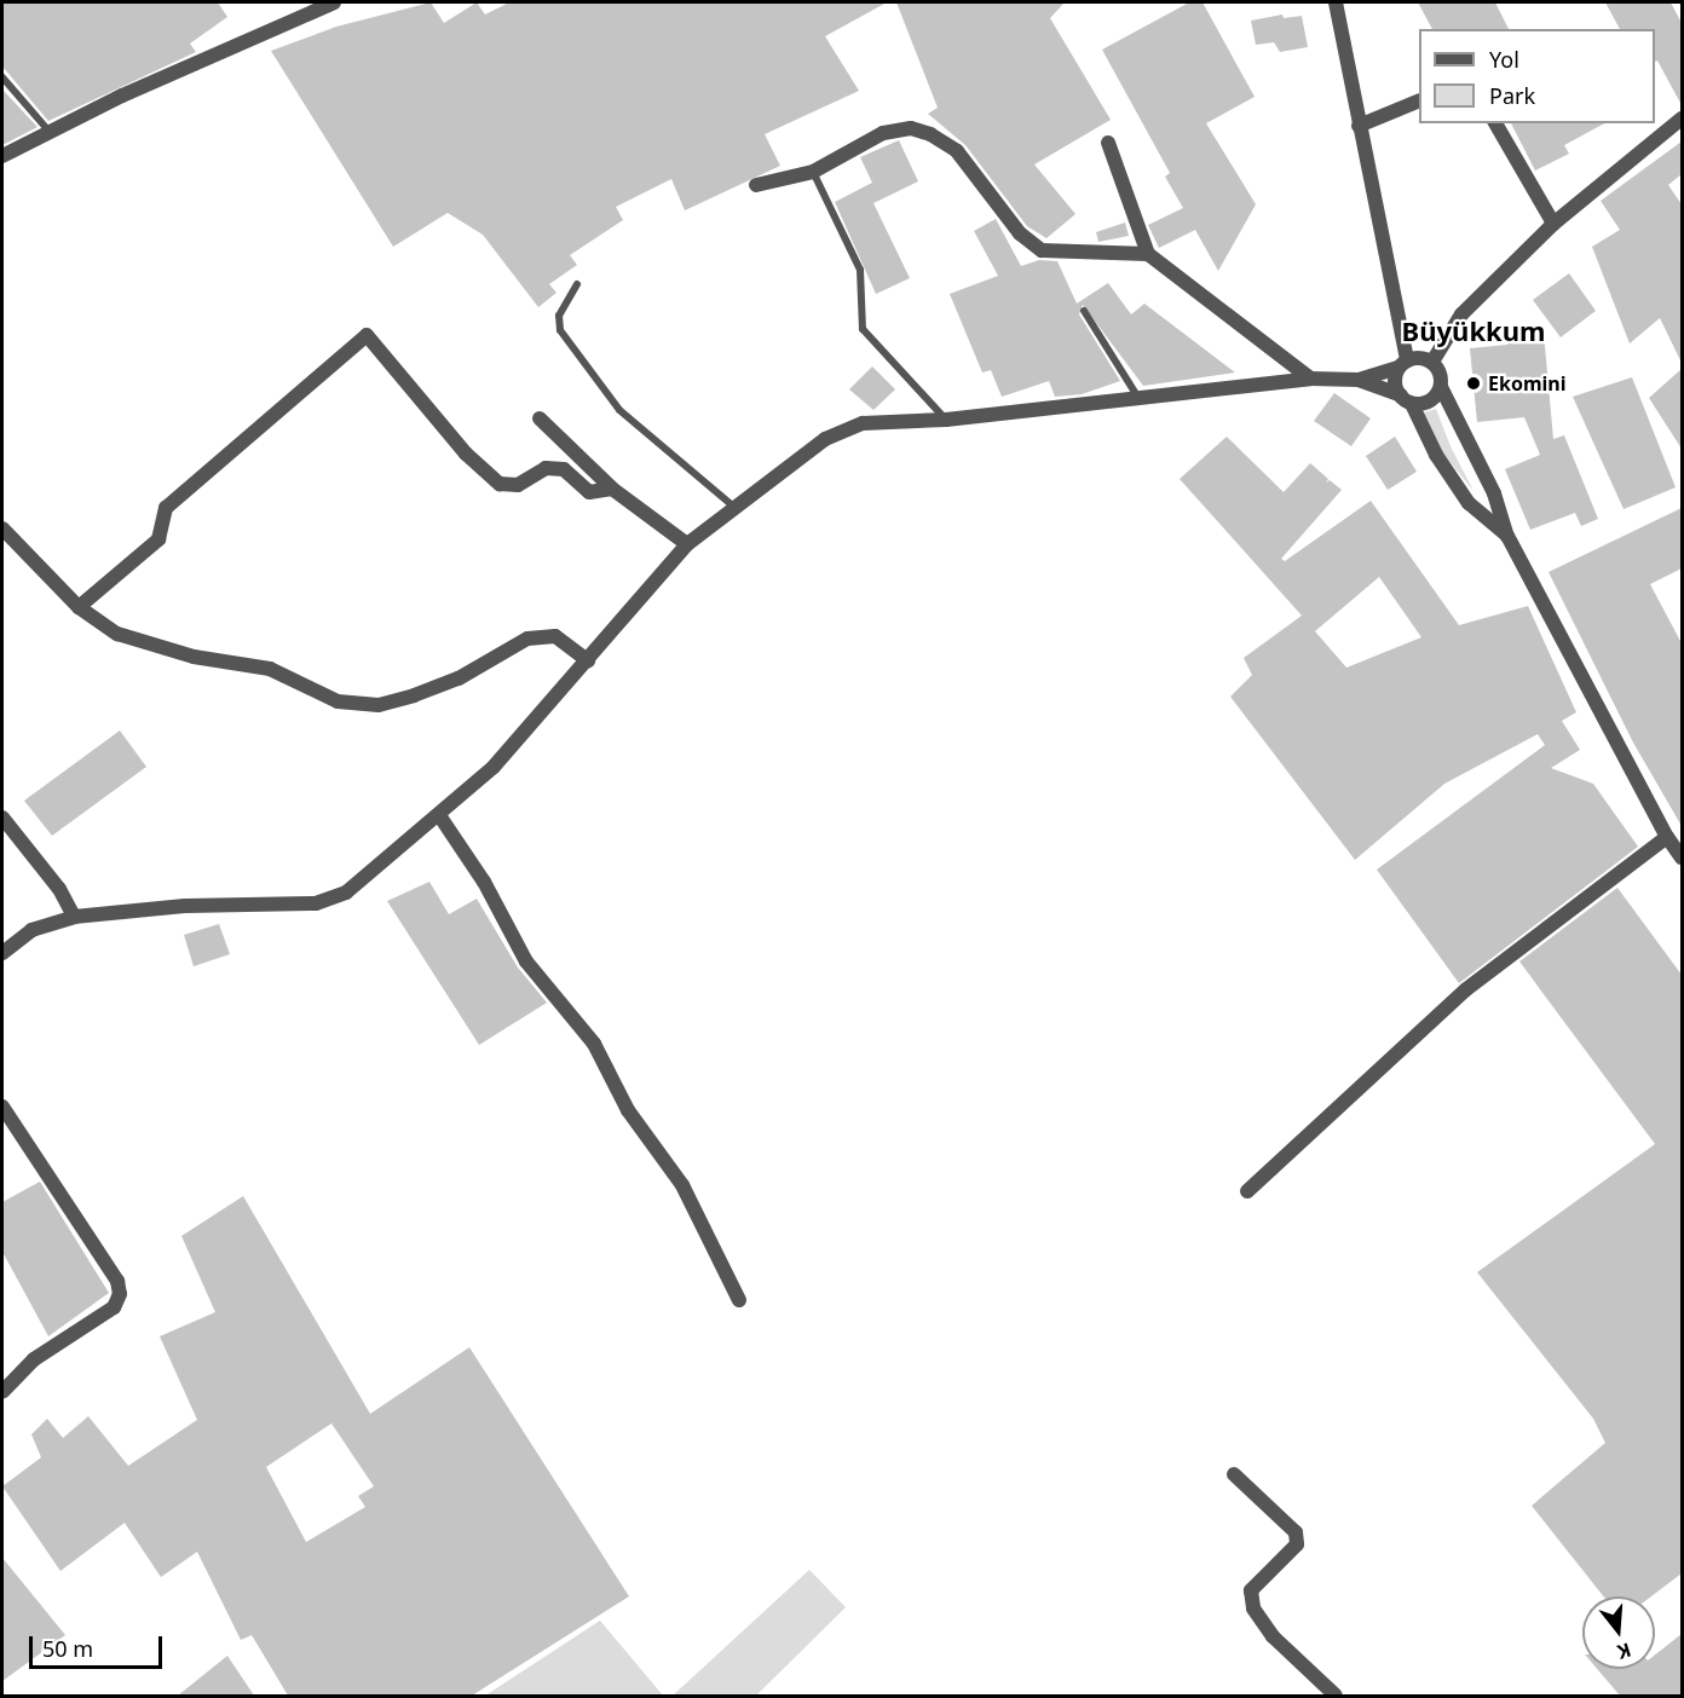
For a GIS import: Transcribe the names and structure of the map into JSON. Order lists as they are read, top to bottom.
{
  "districts": ["Büyükkum"],
  "places": ["Ekomini"],
  "legend": ["Yol", "Park"],
  "scale_bar": "50 m",
  "north": "bottom"
}
